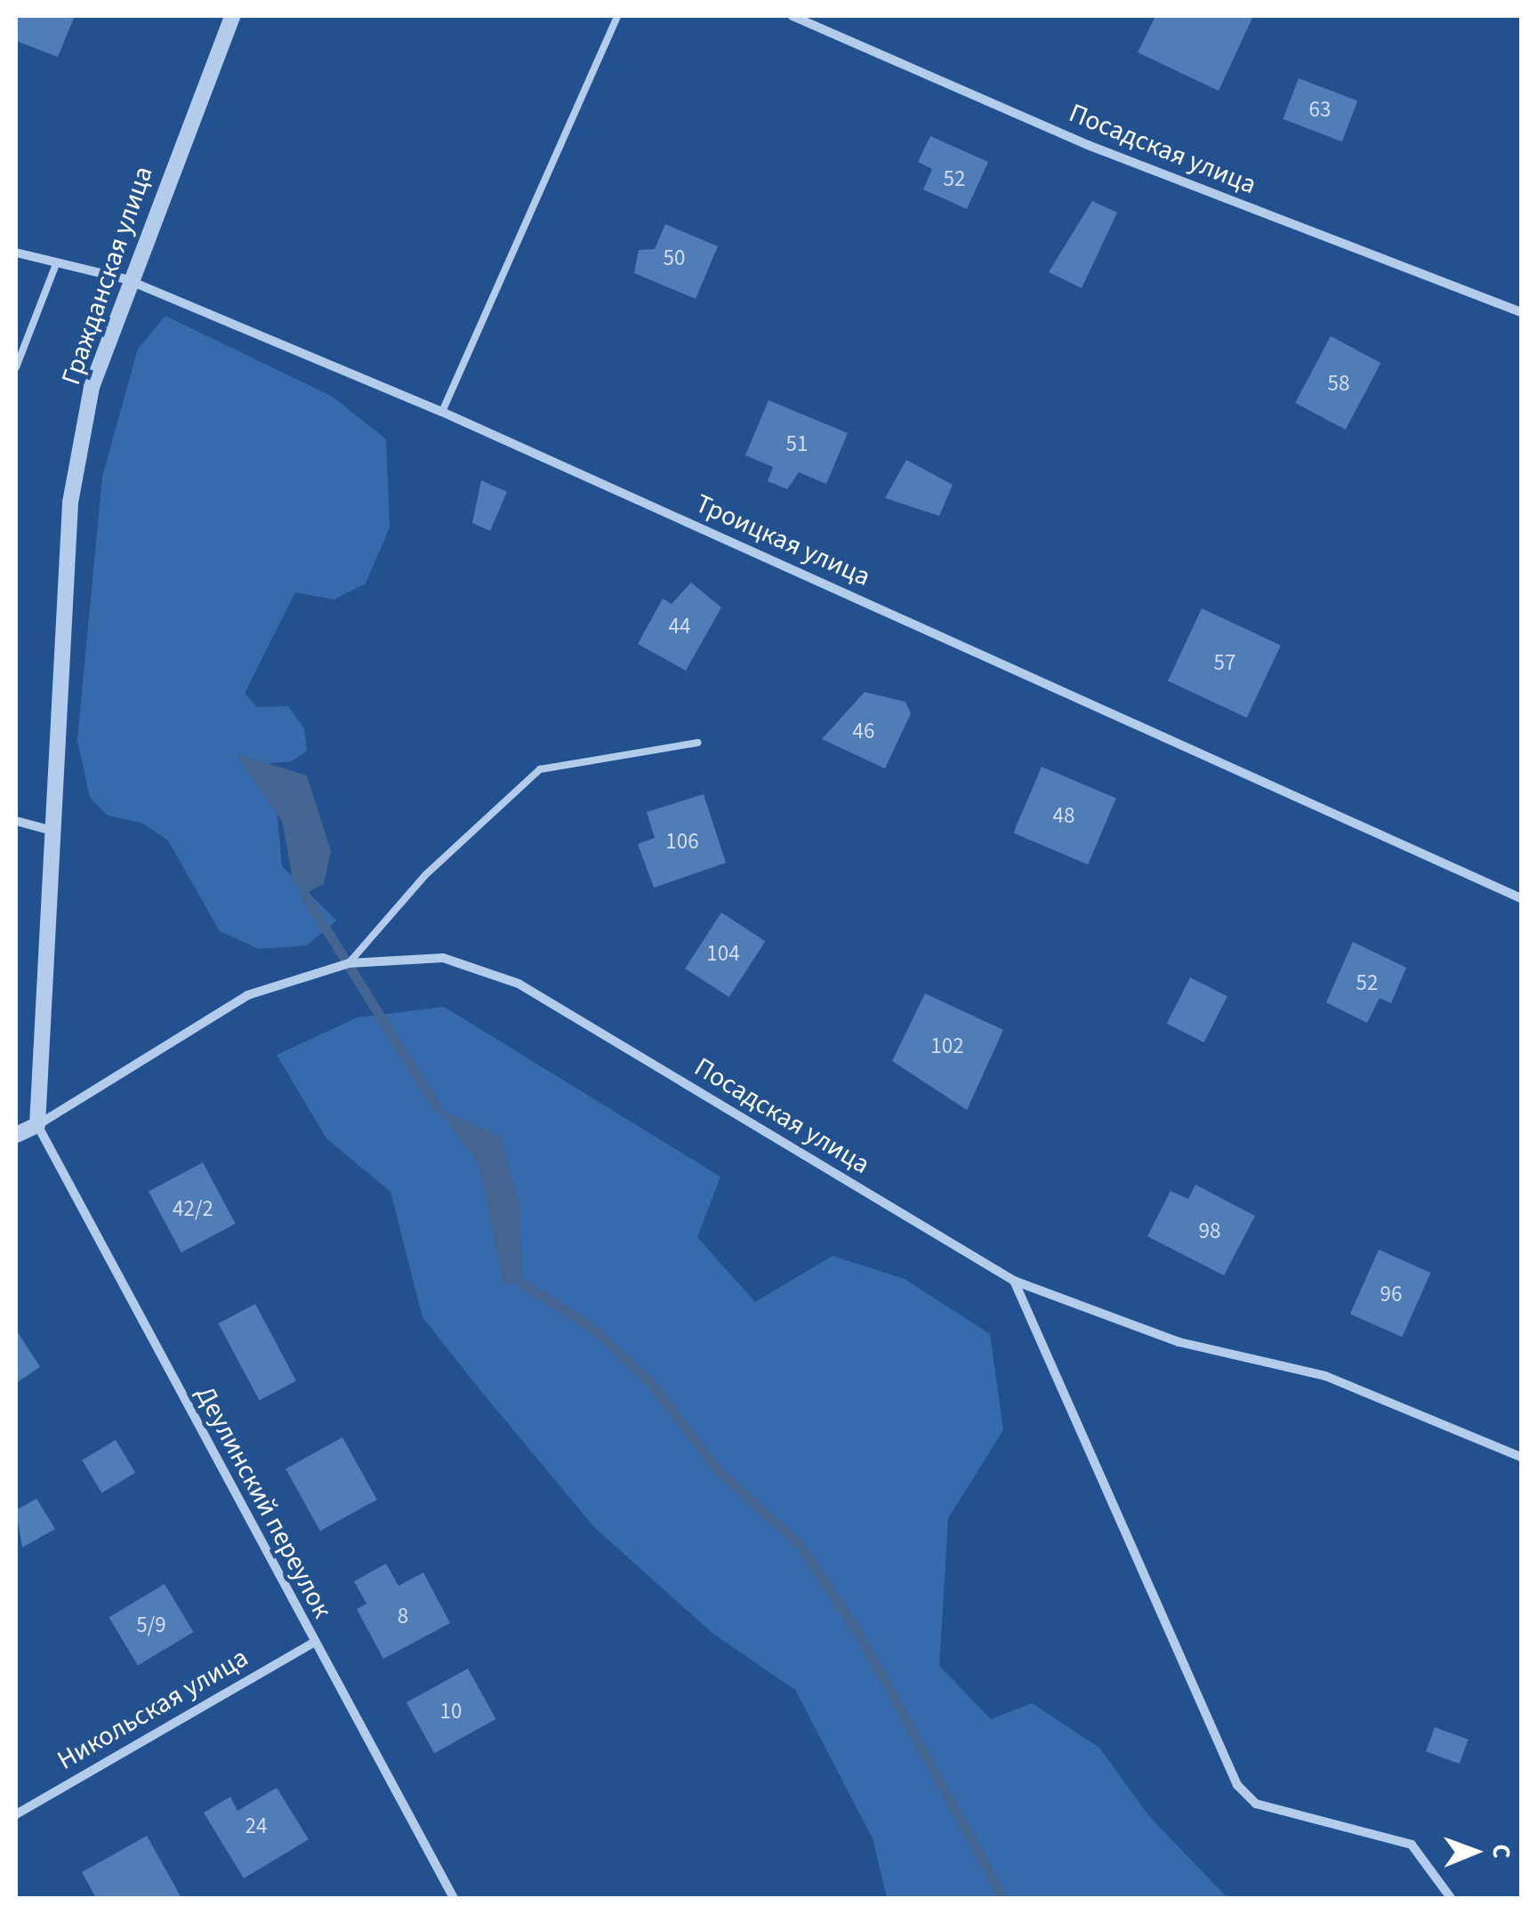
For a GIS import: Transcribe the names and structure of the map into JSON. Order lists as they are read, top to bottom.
{
  "streets": {
    "street": [
      "Посадская улица",
      "Гражданская улица",
      "Троицкая улица",
      "Деулинский переулок",
      "Никольская улица"
    ]
  },
  "crossings": [
    ["Посадская улица", "Гражданская улица"],
    ["Посадская улица", "Деулинский переулок"],
    ["Гражданская улица", "Троицкая улица"],
    ["Гражданская улица", "Деулинский переулок"],
    ["Деулинский переулок", "Никольская улица"]
  ],
  "house_numbers": [
    "63",
    "52",
    "50",
    "58",
    "51",
    "44",
    "57",
    "46",
    "48",
    "106",
    "104",
    "52",
    "102",
    "42/2",
    "98",
    "96",
    "8",
    "5/9",
    "10",
    "24"
  ],
  "north": "right"
}
